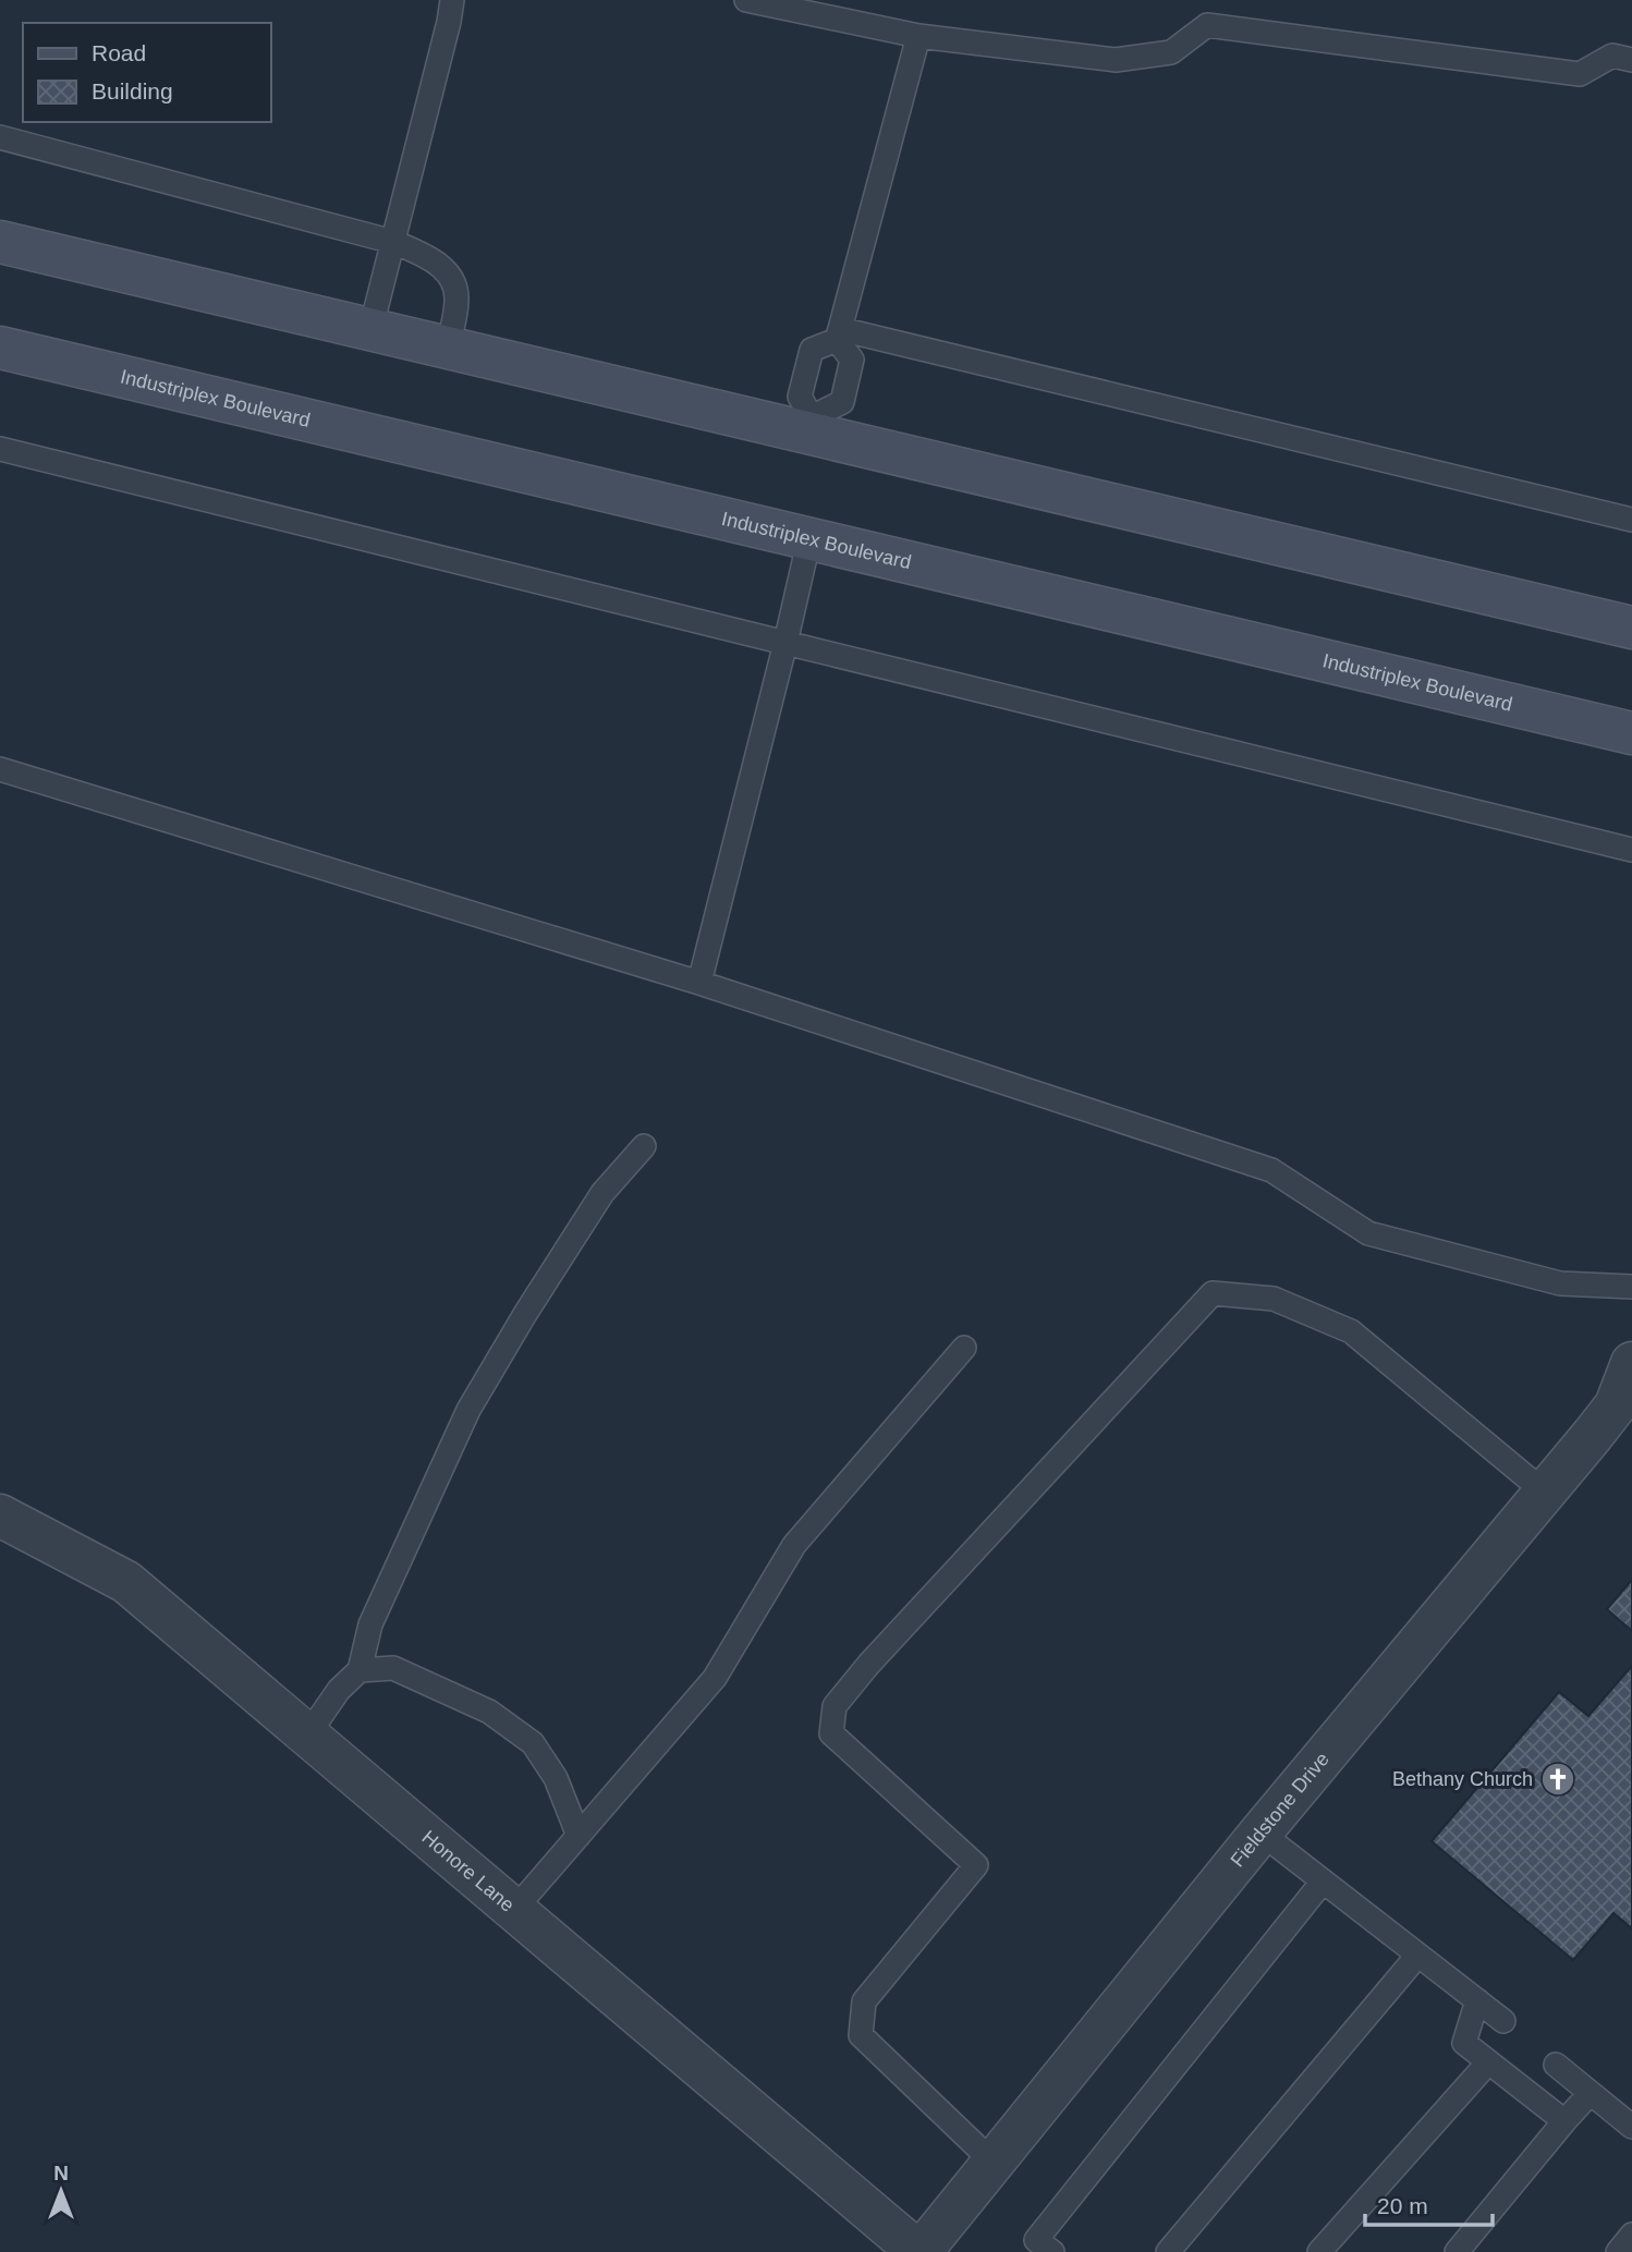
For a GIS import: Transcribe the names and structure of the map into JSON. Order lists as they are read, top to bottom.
{
  "streets": {
    "street": ["Industriplex Boulevard", "Fieldstone Drive", "Honore Lane"]
  },
  "crossings": [
    ["Fieldstone Drive", "Honore Lane"]
  ],
  "places": {
    "church": ["Bethany Church"]
  },
  "legend": ["Road", "Building"],
  "scale_bar": "20 m",
  "north": "top"
}
